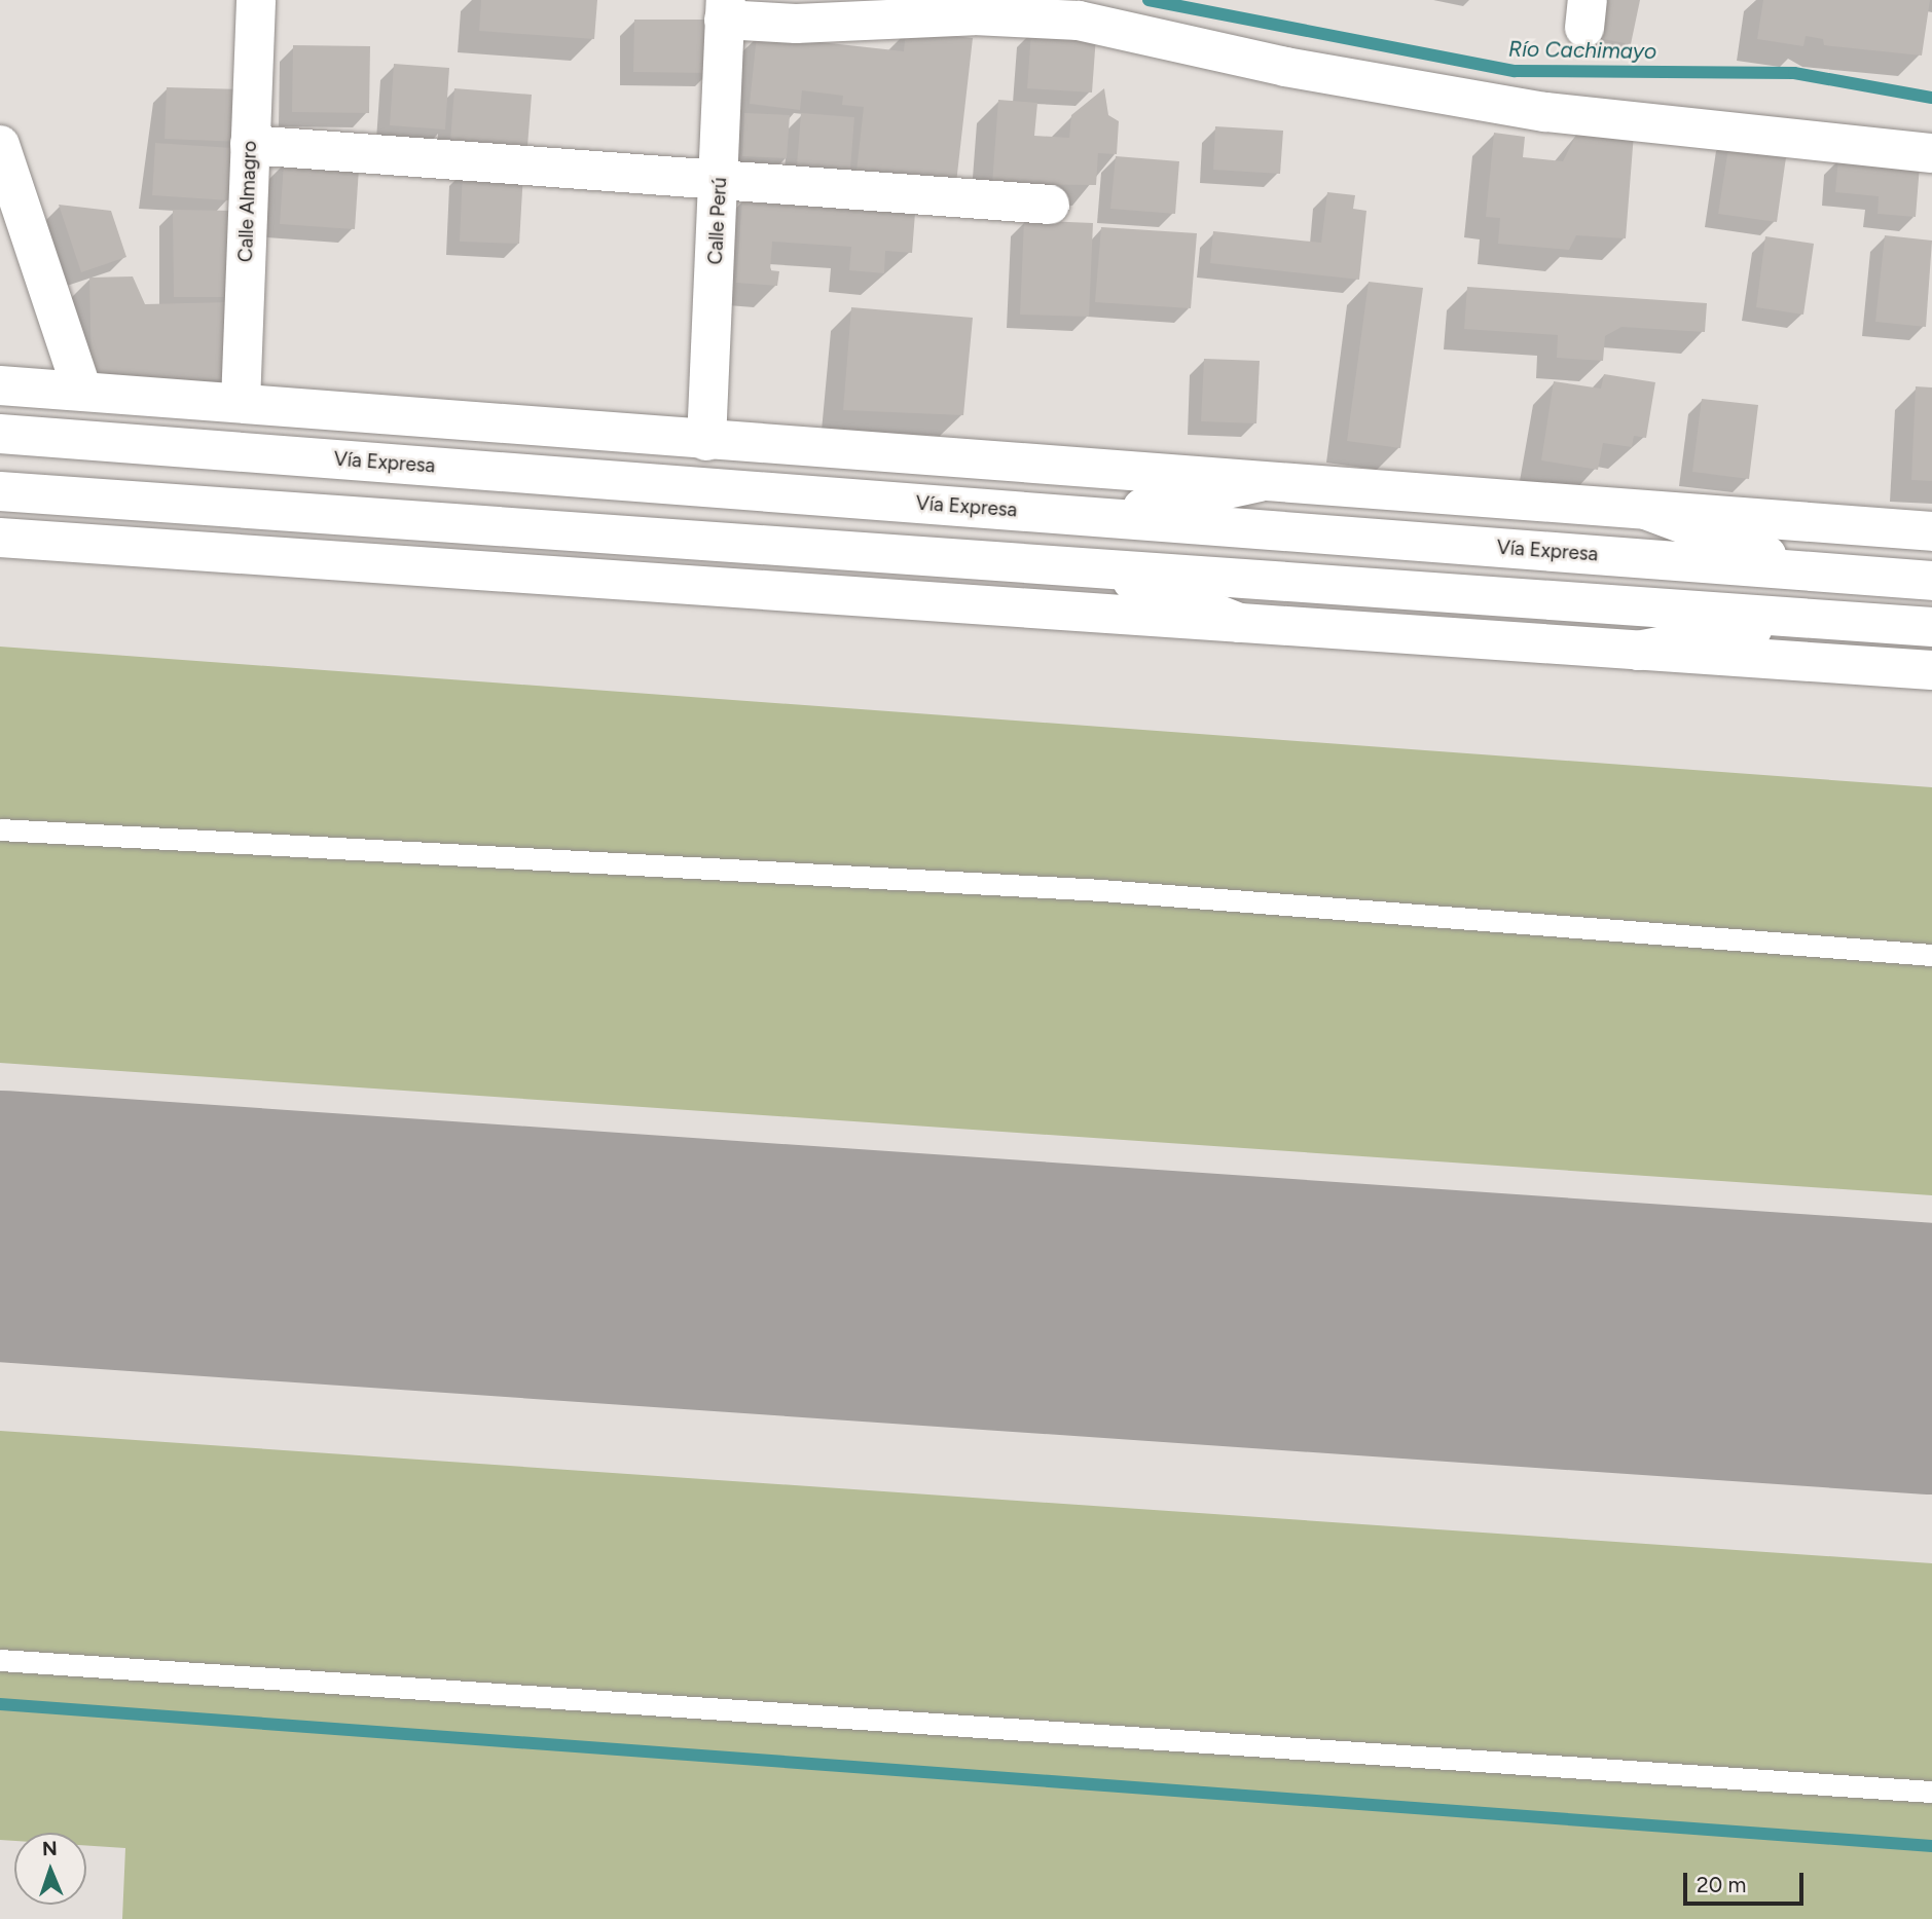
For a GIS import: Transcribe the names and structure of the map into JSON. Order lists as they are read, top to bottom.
{
  "streets": {
    "main road": ["Calle Almagro", "Calle Perú", "Vía Expresa"]
  },
  "water": ["Río Cachimayo"],
  "scale_bar": "20 m",
  "north": "top"
}
